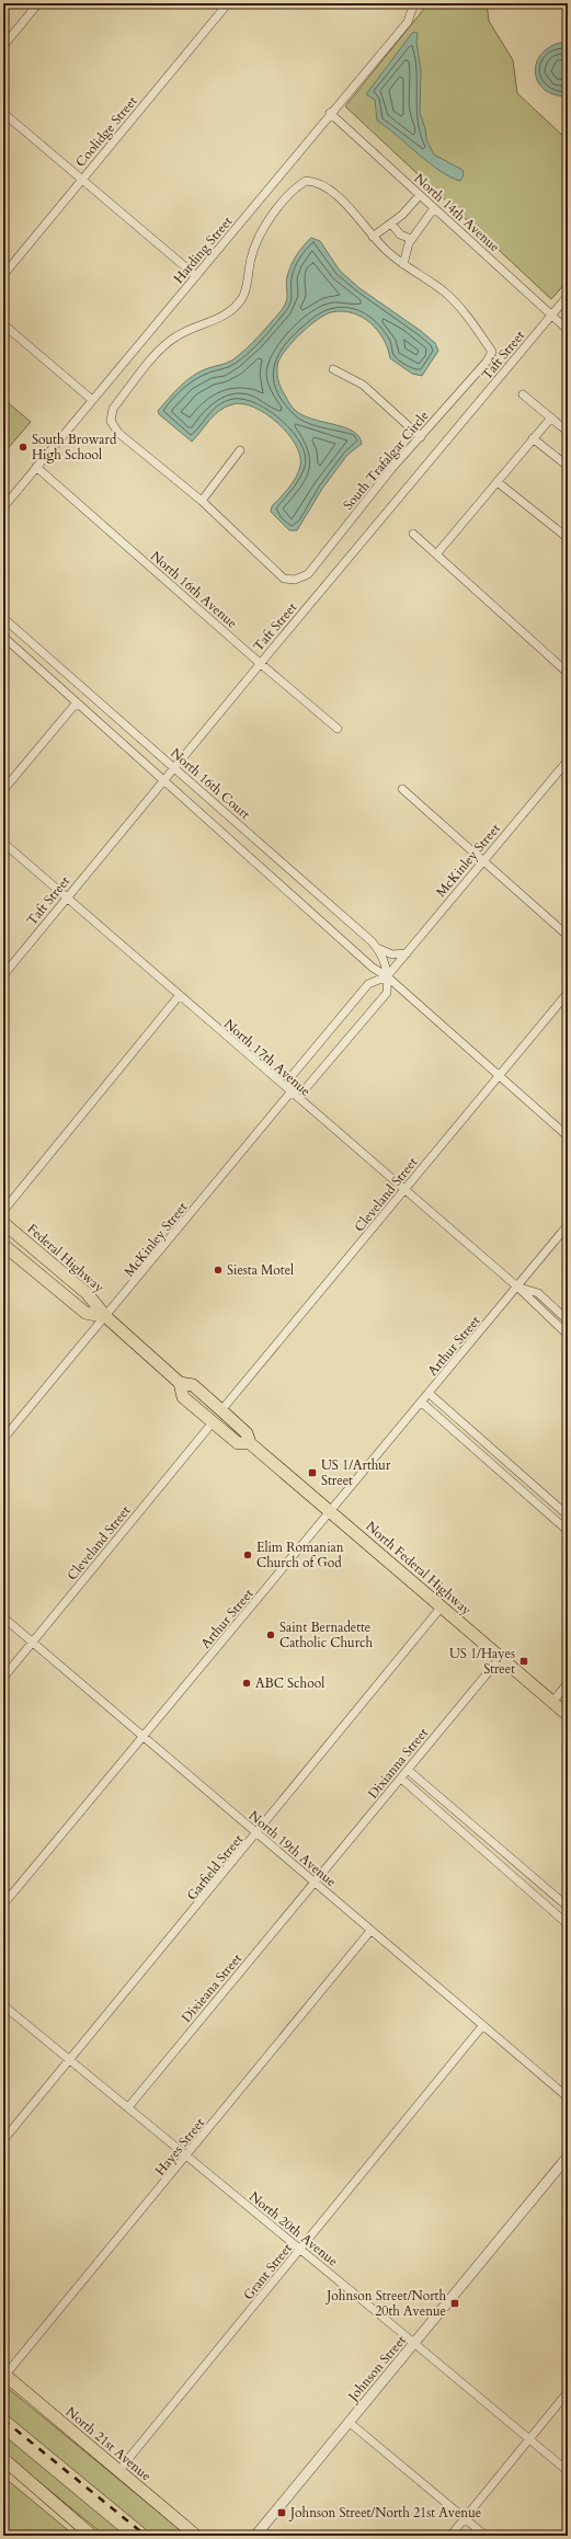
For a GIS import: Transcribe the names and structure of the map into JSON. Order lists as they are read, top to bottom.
{
  "streets": {
    "main road": ["Federal Highway", "North Federal Highway", "North 21st Avenue"],
    "street": [
      "Coolidge Street",
      "North 14th Avenue",
      "Harding Street",
      "Taft Street",
      "South Trafalgar Circle",
      "North 16th Avenue",
      "North 16th Court",
      "McKinley Street",
      "North 17th Avenue",
      "Cleveland Street",
      "Arthur Street",
      "Dixianna Street",
      "North 19th Avenue",
      "Garfield Street",
      "Dixieana Street",
      "Hayes Street",
      "North 20th Avenue",
      "Grant Street",
      "Johnson Street"
    ]
  },
  "crossings": [
    ["North 14th Avenue", "Harding Street"],
    ["North 14th Avenue", "Taft Street"],
    ["Harding Street", "North 16th Avenue"],
    ["Taft Street", "North 16th Avenue"],
    ["Taft Street", "North 16th Court"],
    ["Taft Street", "North 17th Avenue"],
    ["North 16th Court", "McKinley Street"],
    ["North 16th Court", "Cleveland Street"],
    ["McKinley Street", "North 17th Avenue"],
    ["McKinley Street", "Federal Highway"],
    ["North 17th Avenue", "Cleveland Street"],
    ["North 17th Avenue", "Arthur Street"],
    ["Cleveland Street", "Federal Highway"],
    ["Cleveland Street", "North 19th Avenue"],
    ["Federal Highway", "North Federal Highway"],
    ["Arthur Street", "North Federal Highway"],
    ["Arthur Street", "North 19th Avenue"],
    ["North Federal Highway", "Dixianna Street"],
    ["North Federal Highway", "Garfield Street"],
    ["Dixianna Street", "North 19th Avenue"],
    ["Dixianna Street", "Dixieana Street"],
    ["North 19th Avenue", "Garfield Street"],
    ["North 19th Avenue", "Dixieana Street"],
    ["North 19th Avenue", "Hayes Street"],
    ["North 19th Avenue", "Grant Street"],
    ["Garfield Street", "North 20th Avenue"],
    ["Dixieana Street", "North 20th Avenue"],
    ["Hayes Street", "North 20th Avenue"],
    ["Hayes Street", "North 21st Avenue"],
    ["North 20th Avenue", "Grant Street"],
    ["North 20th Avenue", "Johnson Street"],
    ["Grant Street", "North 21st Avenue"]
  ],
  "places": {
    "other": [
      "South Broward High School",
      "Siesta Motel",
      "Elim Romanian Church of God",
      "Saint Bernadette Catholic Church",
      "ABC School"
    ],
    "transit": [
      "US 1/Arthur Street",
      "US 1/Hayes Street",
      "Johnson Street/North 20th Avenue",
      "Johnson Street/North 21st Avenue"
    ]
  }
}
